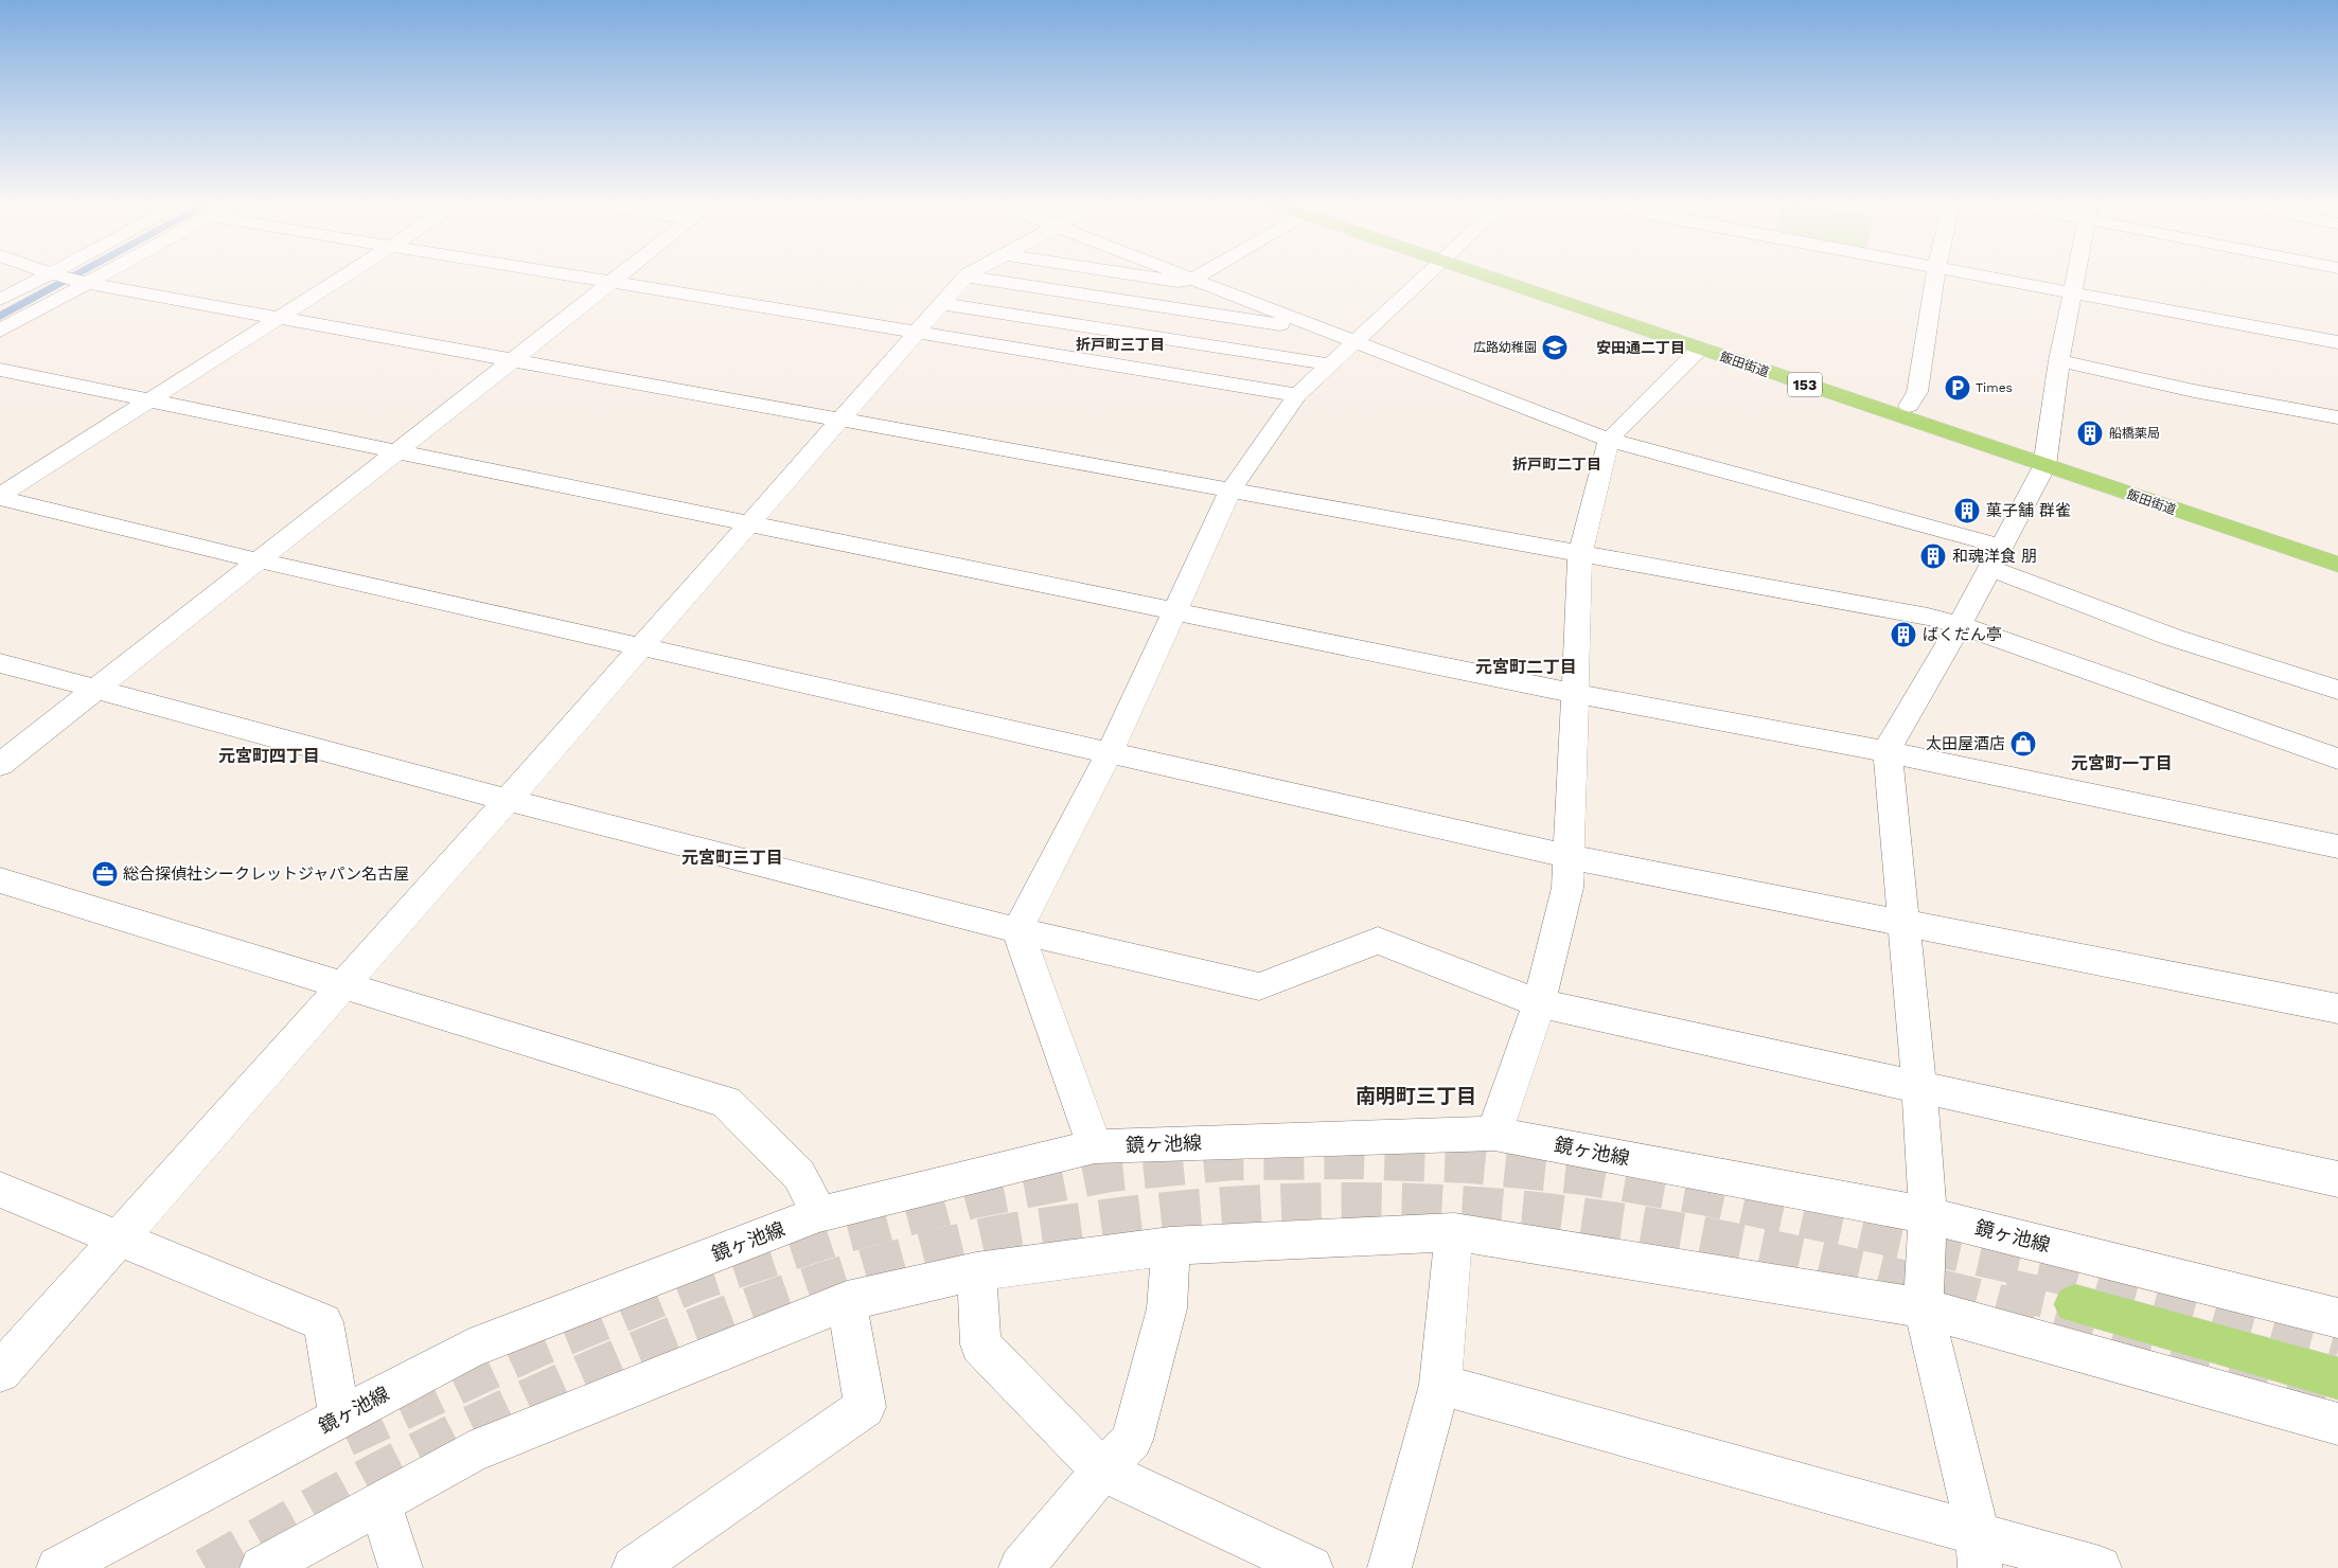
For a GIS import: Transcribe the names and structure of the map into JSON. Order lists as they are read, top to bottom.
{
  "streets": {
    "highway": ["飯田街道", "153"],
    "street": ["鏡ヶ池線"]
  },
  "districts": [
    "折戸町三丁目",
    "安田通二丁目",
    "折戸町二丁目",
    "元宮町二丁目",
    "元宮町四丁目",
    "元宮町一丁目",
    "元宮町三丁目",
    "南明町三丁目"
  ],
  "places": {
    "school or university": ["広路幼稚園"],
    "parking": ["Times"],
    "building": [
      "船橋薬局",
      "菓子舗 群雀",
      "和魂洋食 朋",
      "ばくだん亭"
    ],
    "shop": ["太田屋酒店"],
    "office": ["総合探偵社シークレットジャパン名古屋"]
  }
}
